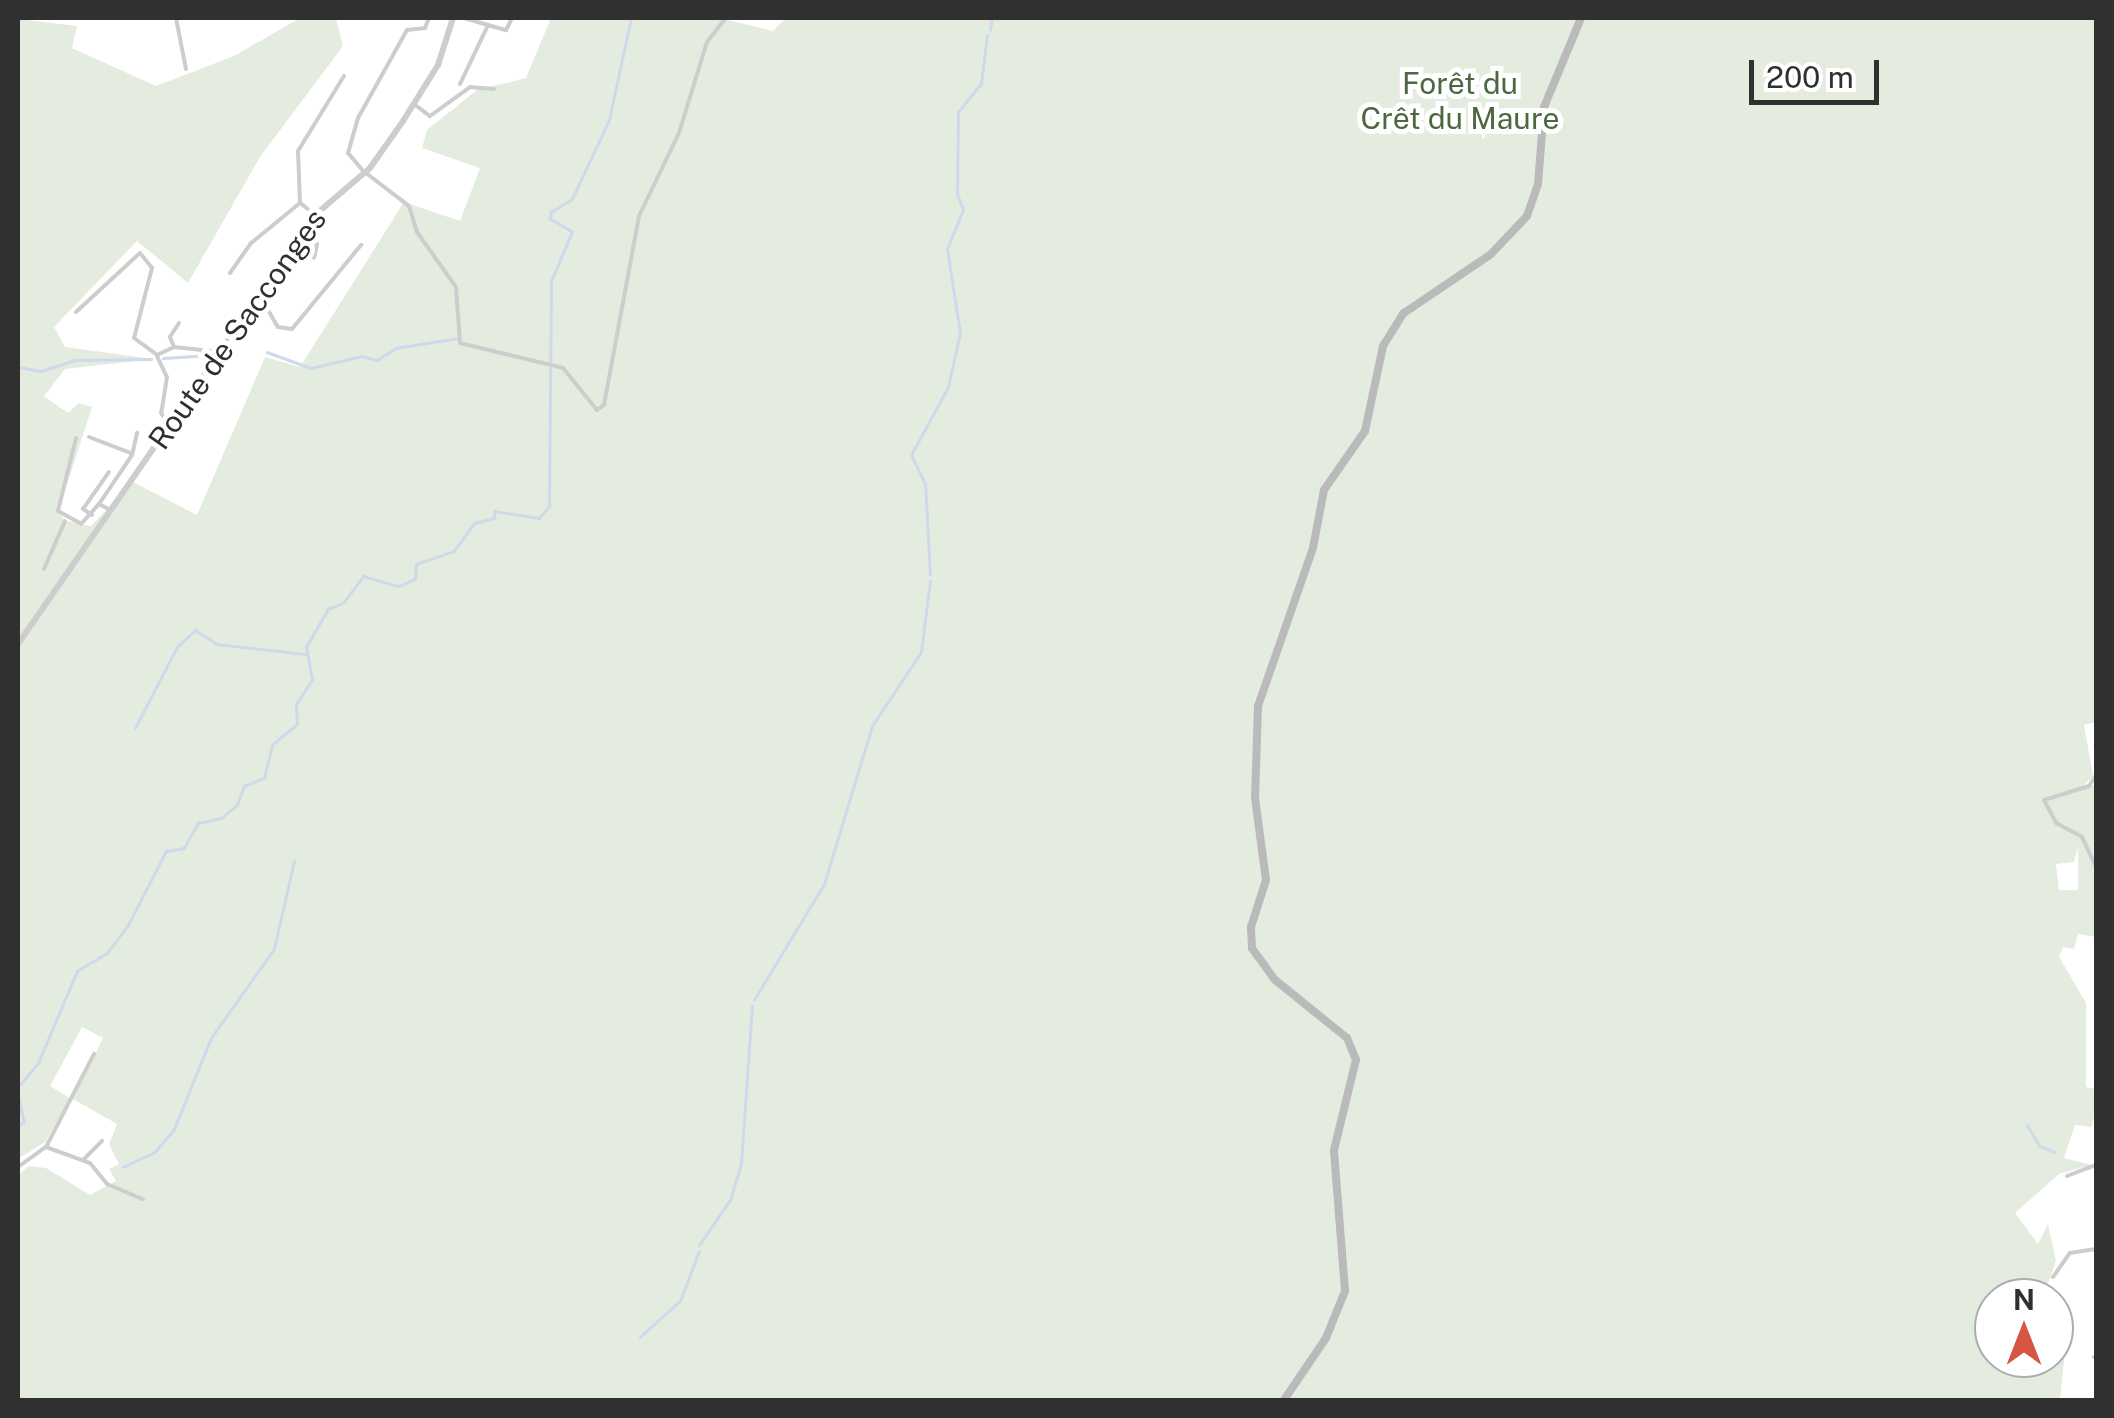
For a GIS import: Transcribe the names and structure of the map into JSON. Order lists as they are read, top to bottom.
{
  "streets": {
    "street": ["Route de Sacconges"]
  },
  "parks": ["Forêt du Crêt du Maure"],
  "scale_bar": "200 m",
  "north": "top"
}
